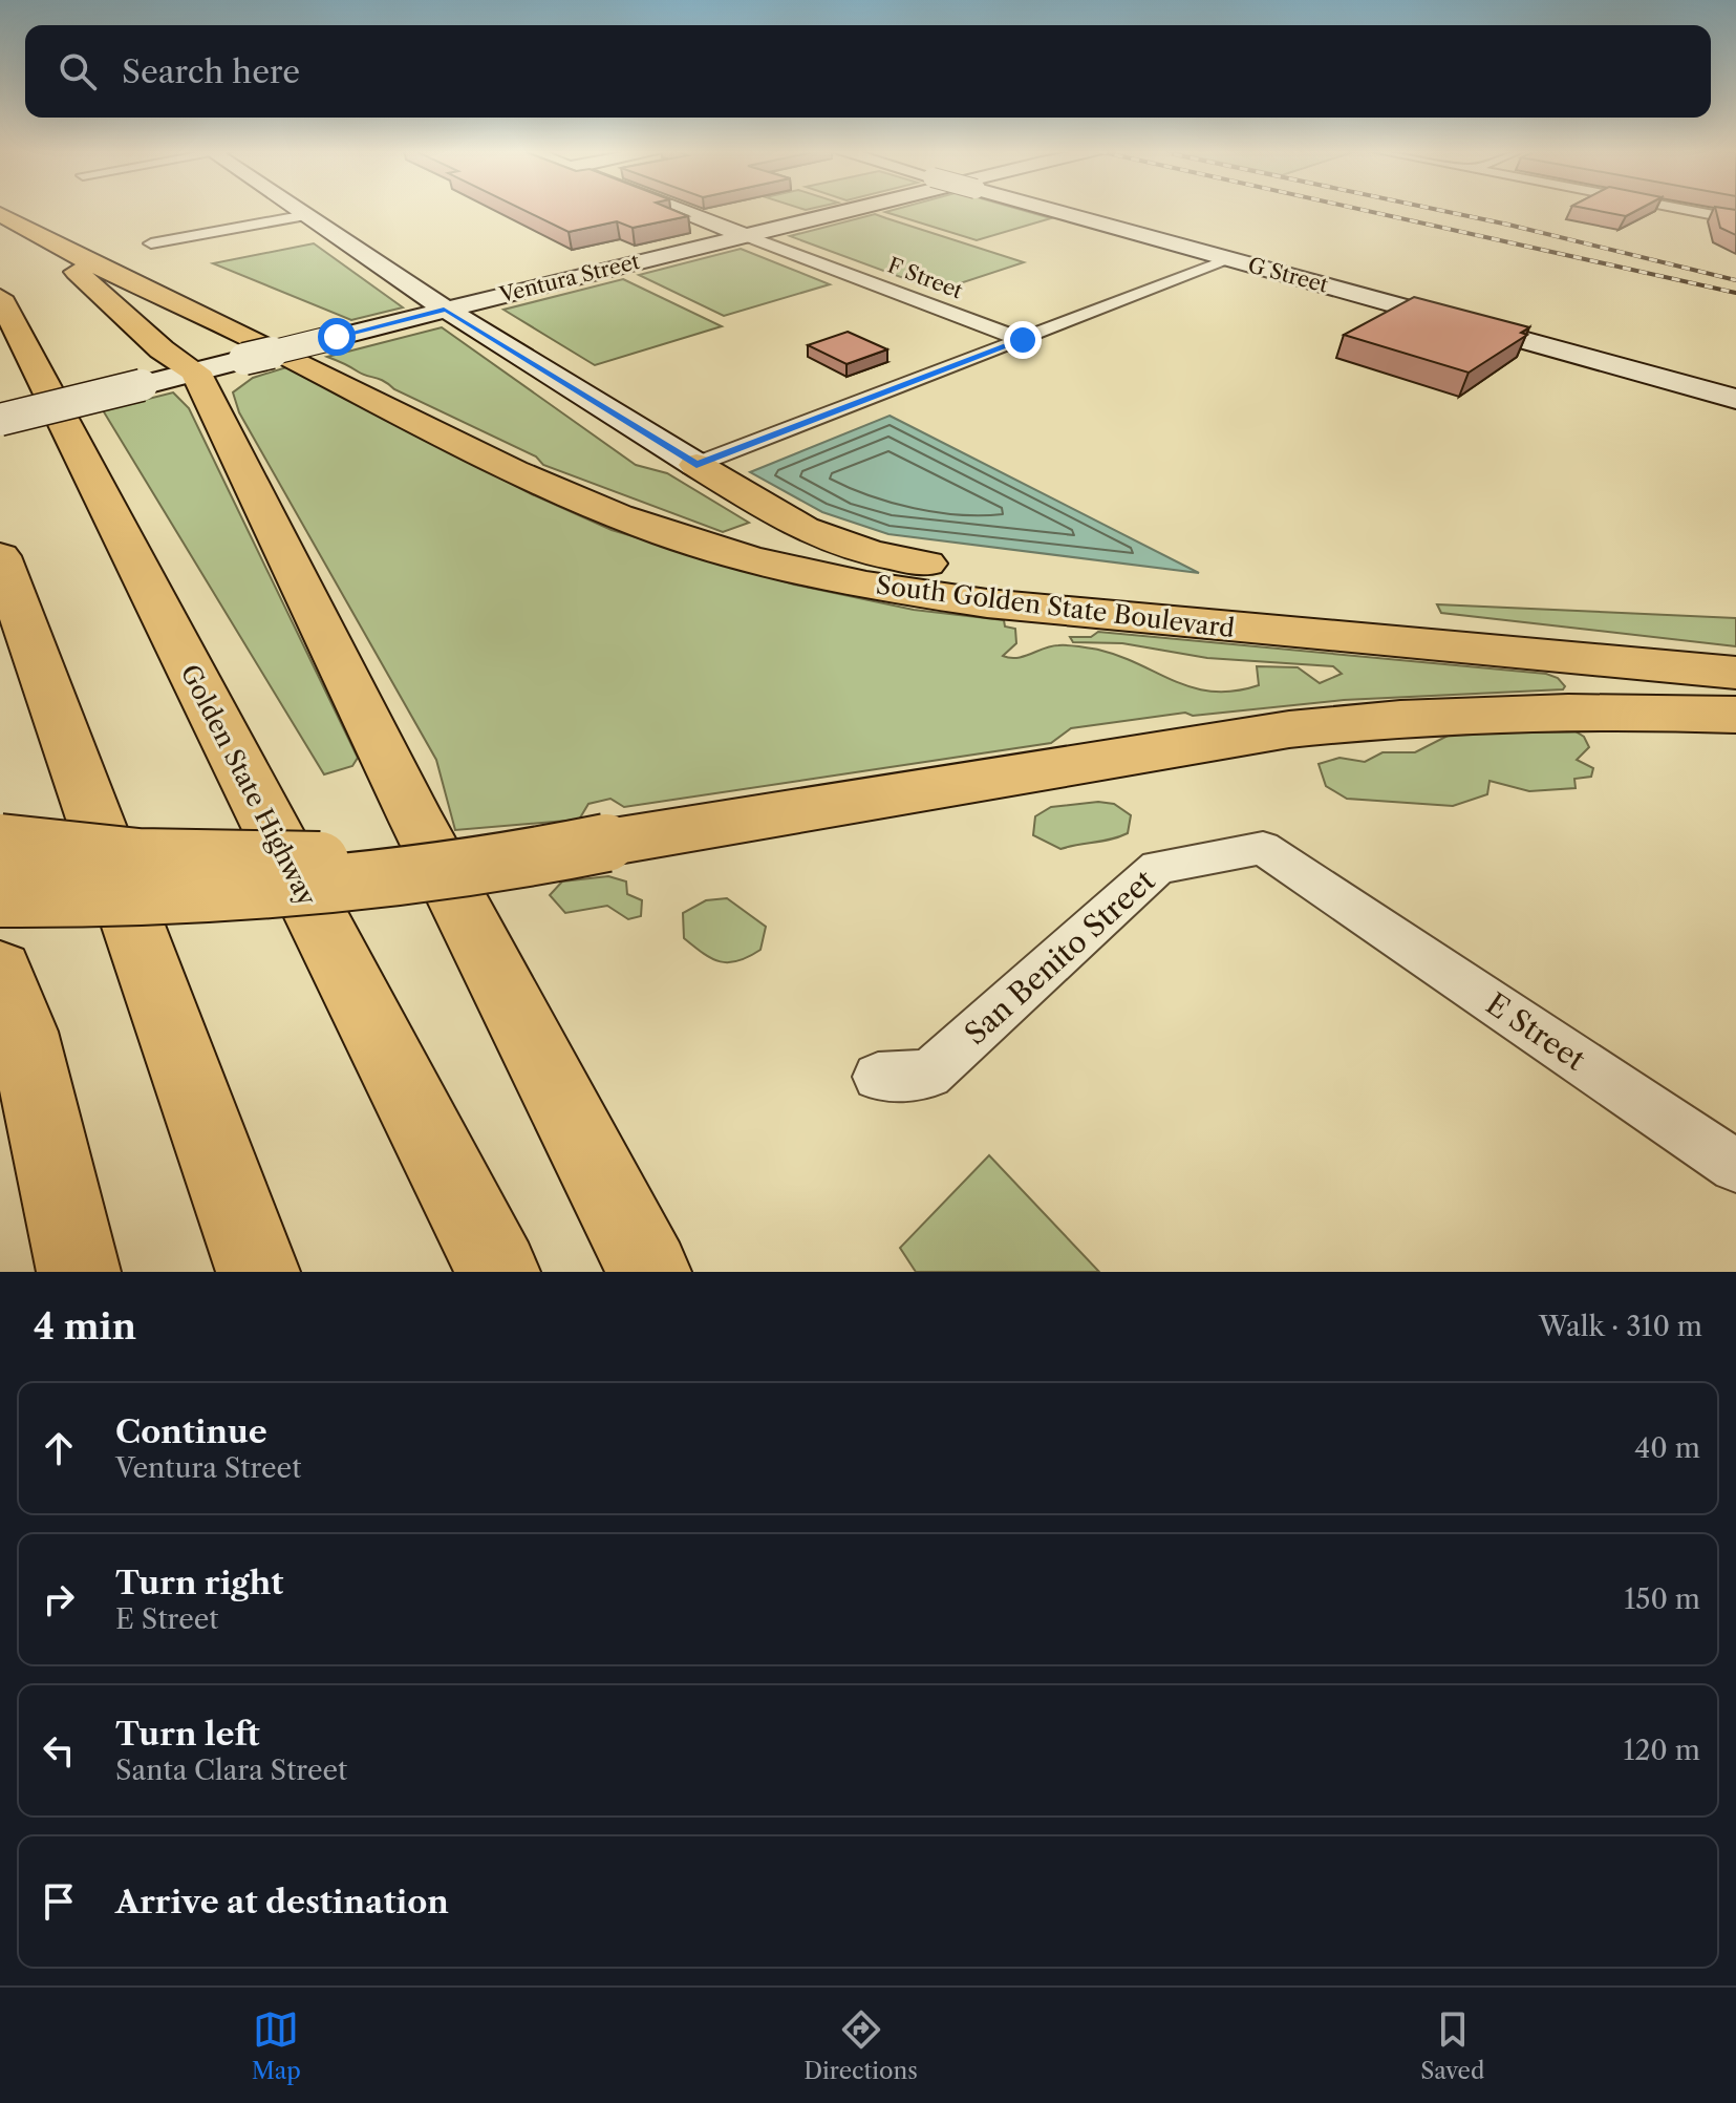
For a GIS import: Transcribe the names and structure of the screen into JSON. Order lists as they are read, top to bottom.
{
  "streets": {
    "highway": ["South Golden State Boulevard", "Golden State Highway"],
    "street": [
      "G Street",
      "Ventura Street",
      "F Street",
      "San Benito Street",
      "E Street"
    ]
  },
  "crossings": [
    ["Ventura Street", "F Street"],
    ["San Benito Street", "E Street"]
  ],
  "page": {
    "search": "Search here",
    "heading": ["4 min", "Walk · 310 m"],
    "list": [
      ["Continue", "Ventura Street", "40 m"],
      ["Turn right", "E Street", "150 m"],
      ["Turn left", "Santa Clara Street", "120 m"],
      "Arrive at destination"
    ],
    "nav": ["Map", "Directions", "Saved"]
  }
}
